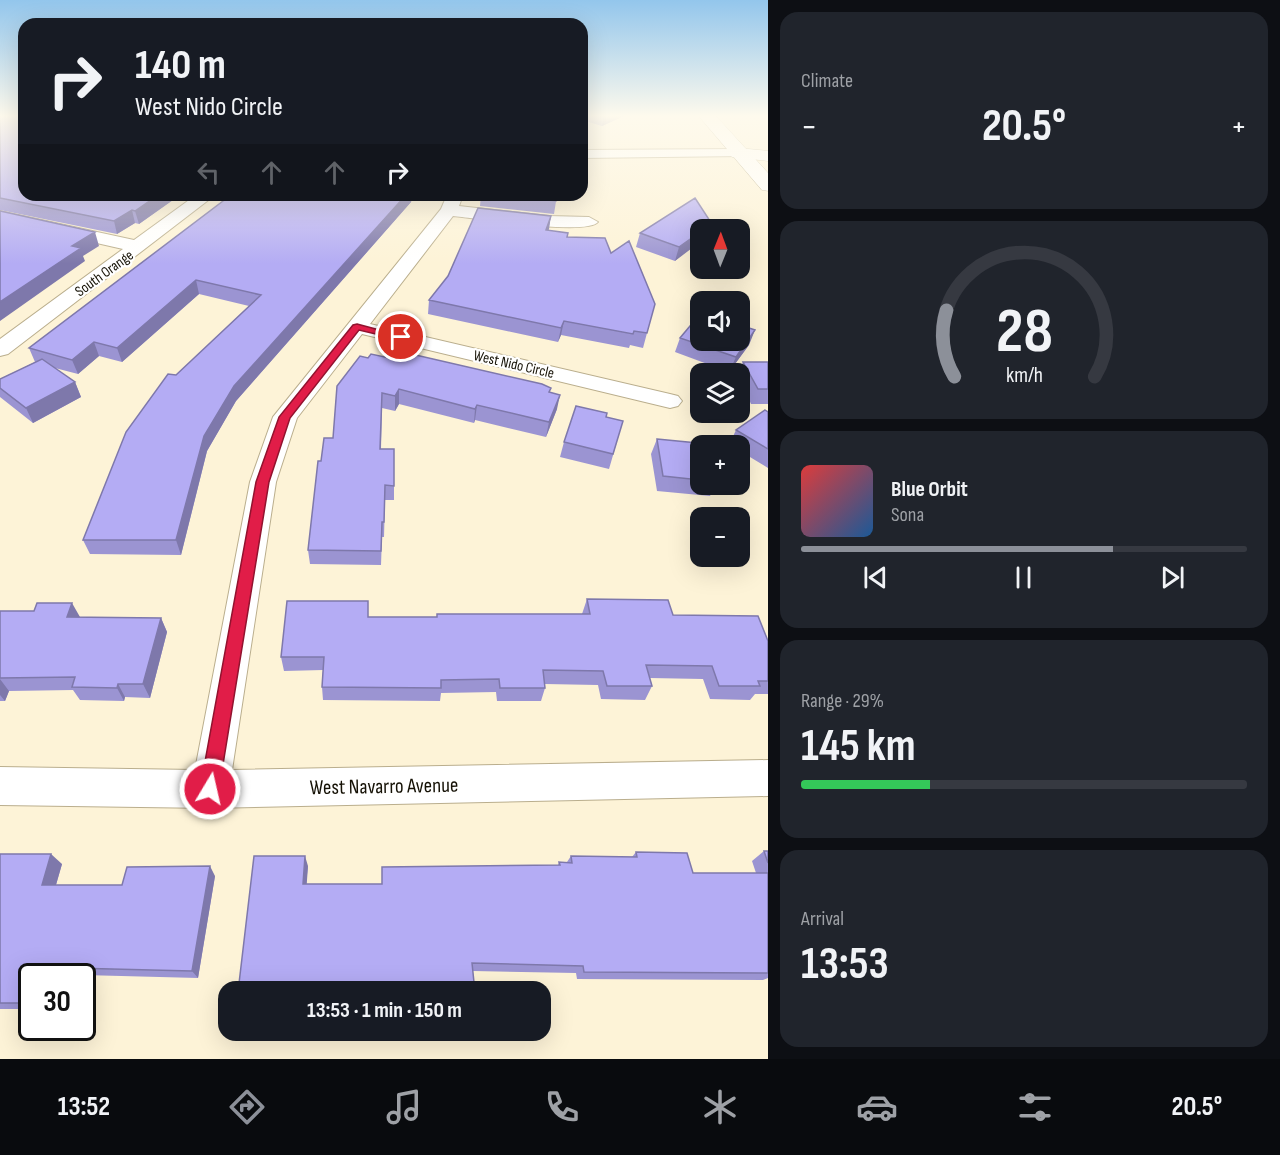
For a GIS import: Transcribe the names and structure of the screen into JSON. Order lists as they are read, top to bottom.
{
  "streets": {
    "street": ["South Orange", "West Nido Circle", "West Navarro Avenue"]
  },
  "north": "top",
  "page": {
    "tile": [
      "Climate",
      ["Range · 29%", "145 km"],
      ["Arrival", "13:53"]
    ],
    "turn": ["140 m", "West Nido Circle"],
    "heat": ["−", "20.5°", "+"],
    "map_buttons": ["+", "−"],
    "song": ["Blue Orbit", "Sona"],
    "limit": "30",
    "trip": "13:53 · 1 min · 150 m",
    "tabs": ["13:52", "20.5°"],
    "gauge": ["28", "km/h"]
  }
}
